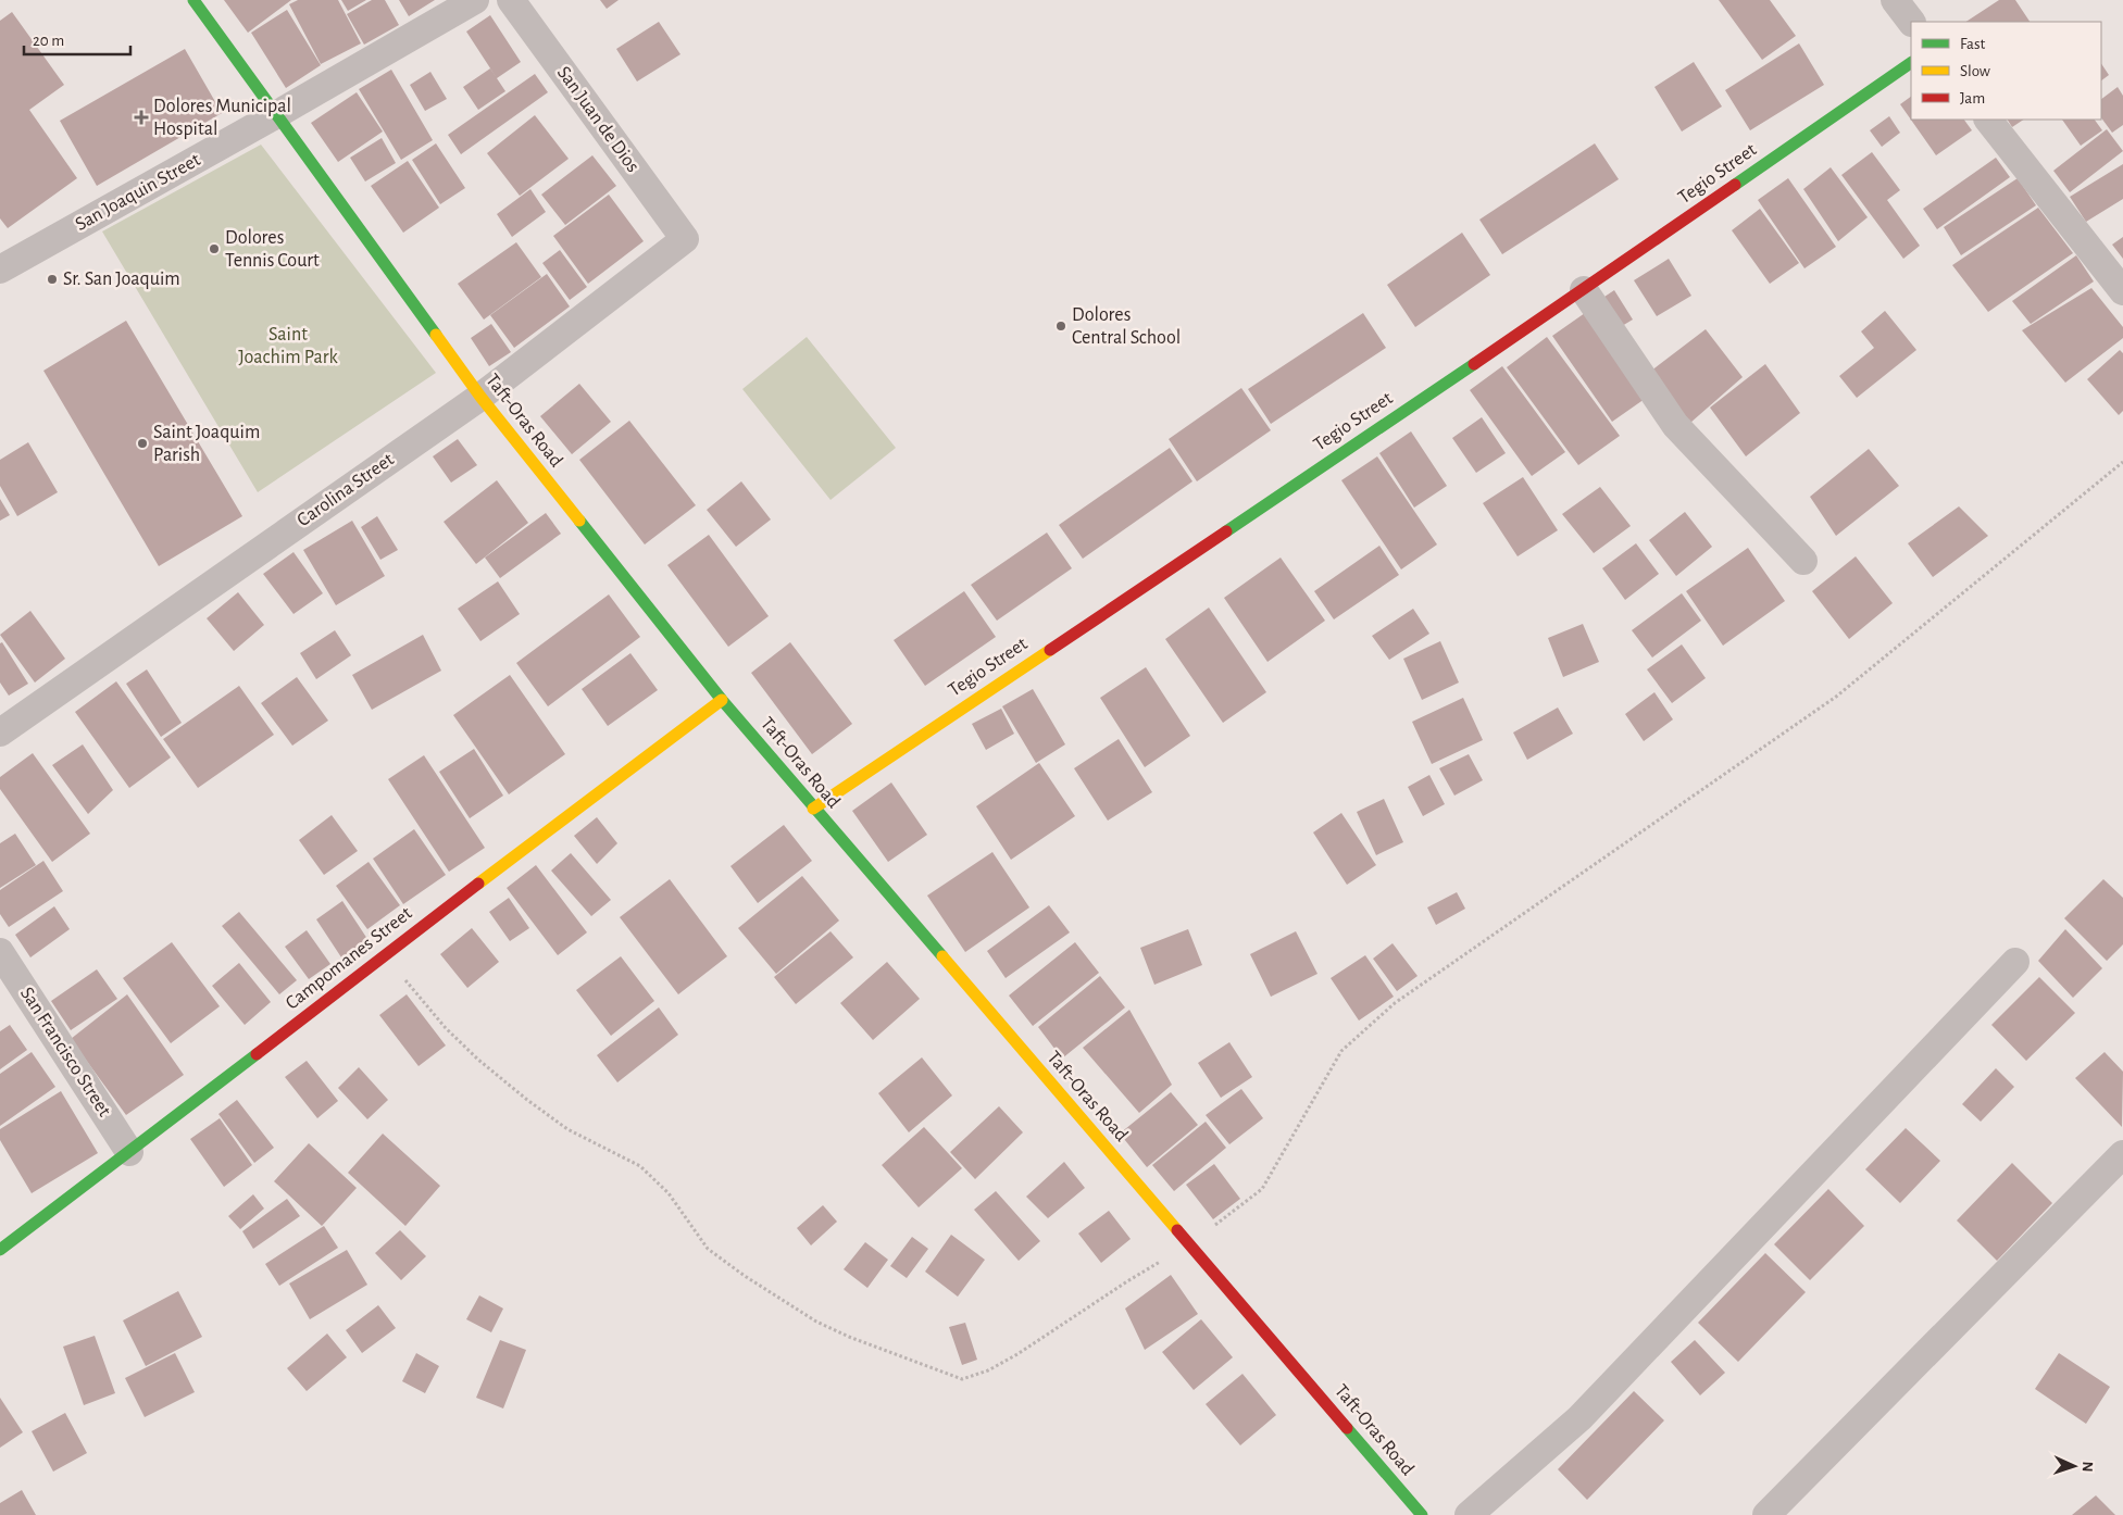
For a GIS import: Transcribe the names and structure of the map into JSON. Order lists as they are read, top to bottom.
{
  "streets": {
    "street": [
      "San Juan de Dios",
      "Tegio Street",
      "San Joaquin Street",
      "Taft-Oras Road",
      "Carolina Street",
      "Campomanes Street",
      "San Francisco Street"
    ]
  },
  "crossings": [
    ["San Juan de Dios", "Carolina Street"],
    ["Tegio Street", "Taft-Oras Road"],
    ["San Joaquin Street", "Taft-Oras Road"],
    ["Taft-Oras Road", "Carolina Street"],
    ["Taft-Oras Road", "Campomanes Street"],
    ["Campomanes Street", "San Francisco Street"]
  ],
  "parks": ["Saint Joachim Park"],
  "places": {
    "health": ["Dolores Municipal Hospital"],
    "other": [
      "Dolores Tennis Court",
      "Sr. San Joaquim",
      "Dolores Central School",
      "Saint Joaquim Parish"
    ]
  },
  "legend": ["Fast", "Slow", "Jam"],
  "scale_bar": "20 m",
  "north": "right"
}
